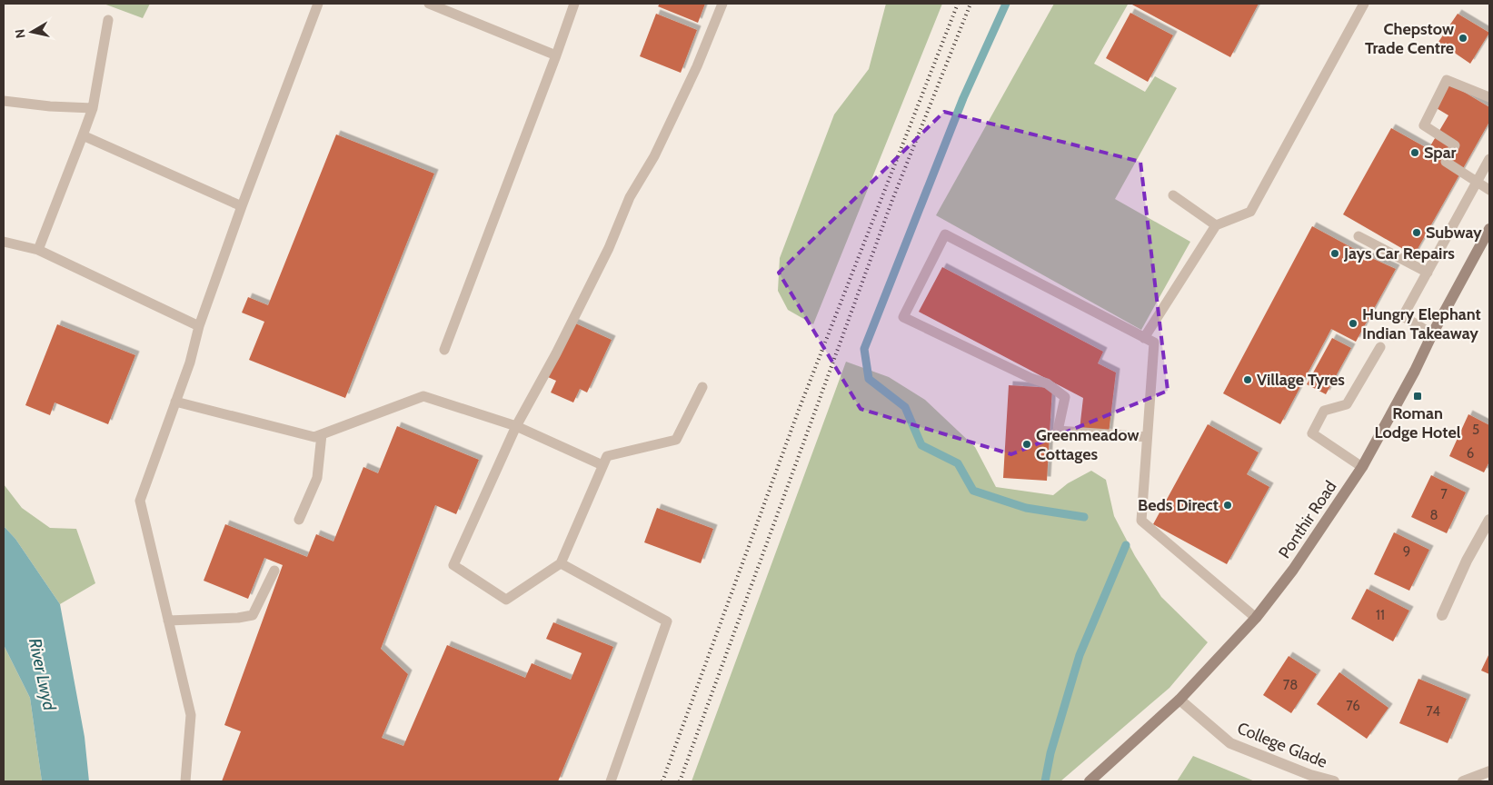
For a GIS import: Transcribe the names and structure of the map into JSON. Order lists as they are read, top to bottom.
{
  "streets": {
    "main road": ["Ponthir Road"],
    "street": ["College Glade"]
  },
  "crossings": [
    ["Ponthir Road", "College Glade"]
  ],
  "water": ["River Lwyd"],
  "places": {
    "other": [
      "Chepstow Trade Centre",
      "Spar",
      "Subway",
      "Jays Car Repairs",
      "Hungry Elephant Indian Takeaway",
      "Village Tyres",
      "Greenmeadow Cottages",
      "Beds Direct"
    ],
    "transit": ["Roman Lodge Hotel"]
  },
  "house_numbers": [
    "5",
    "6",
    "7",
    "8",
    "9",
    "11",
    "78",
    "76",
    "74"
  ],
  "north": "left"
}
